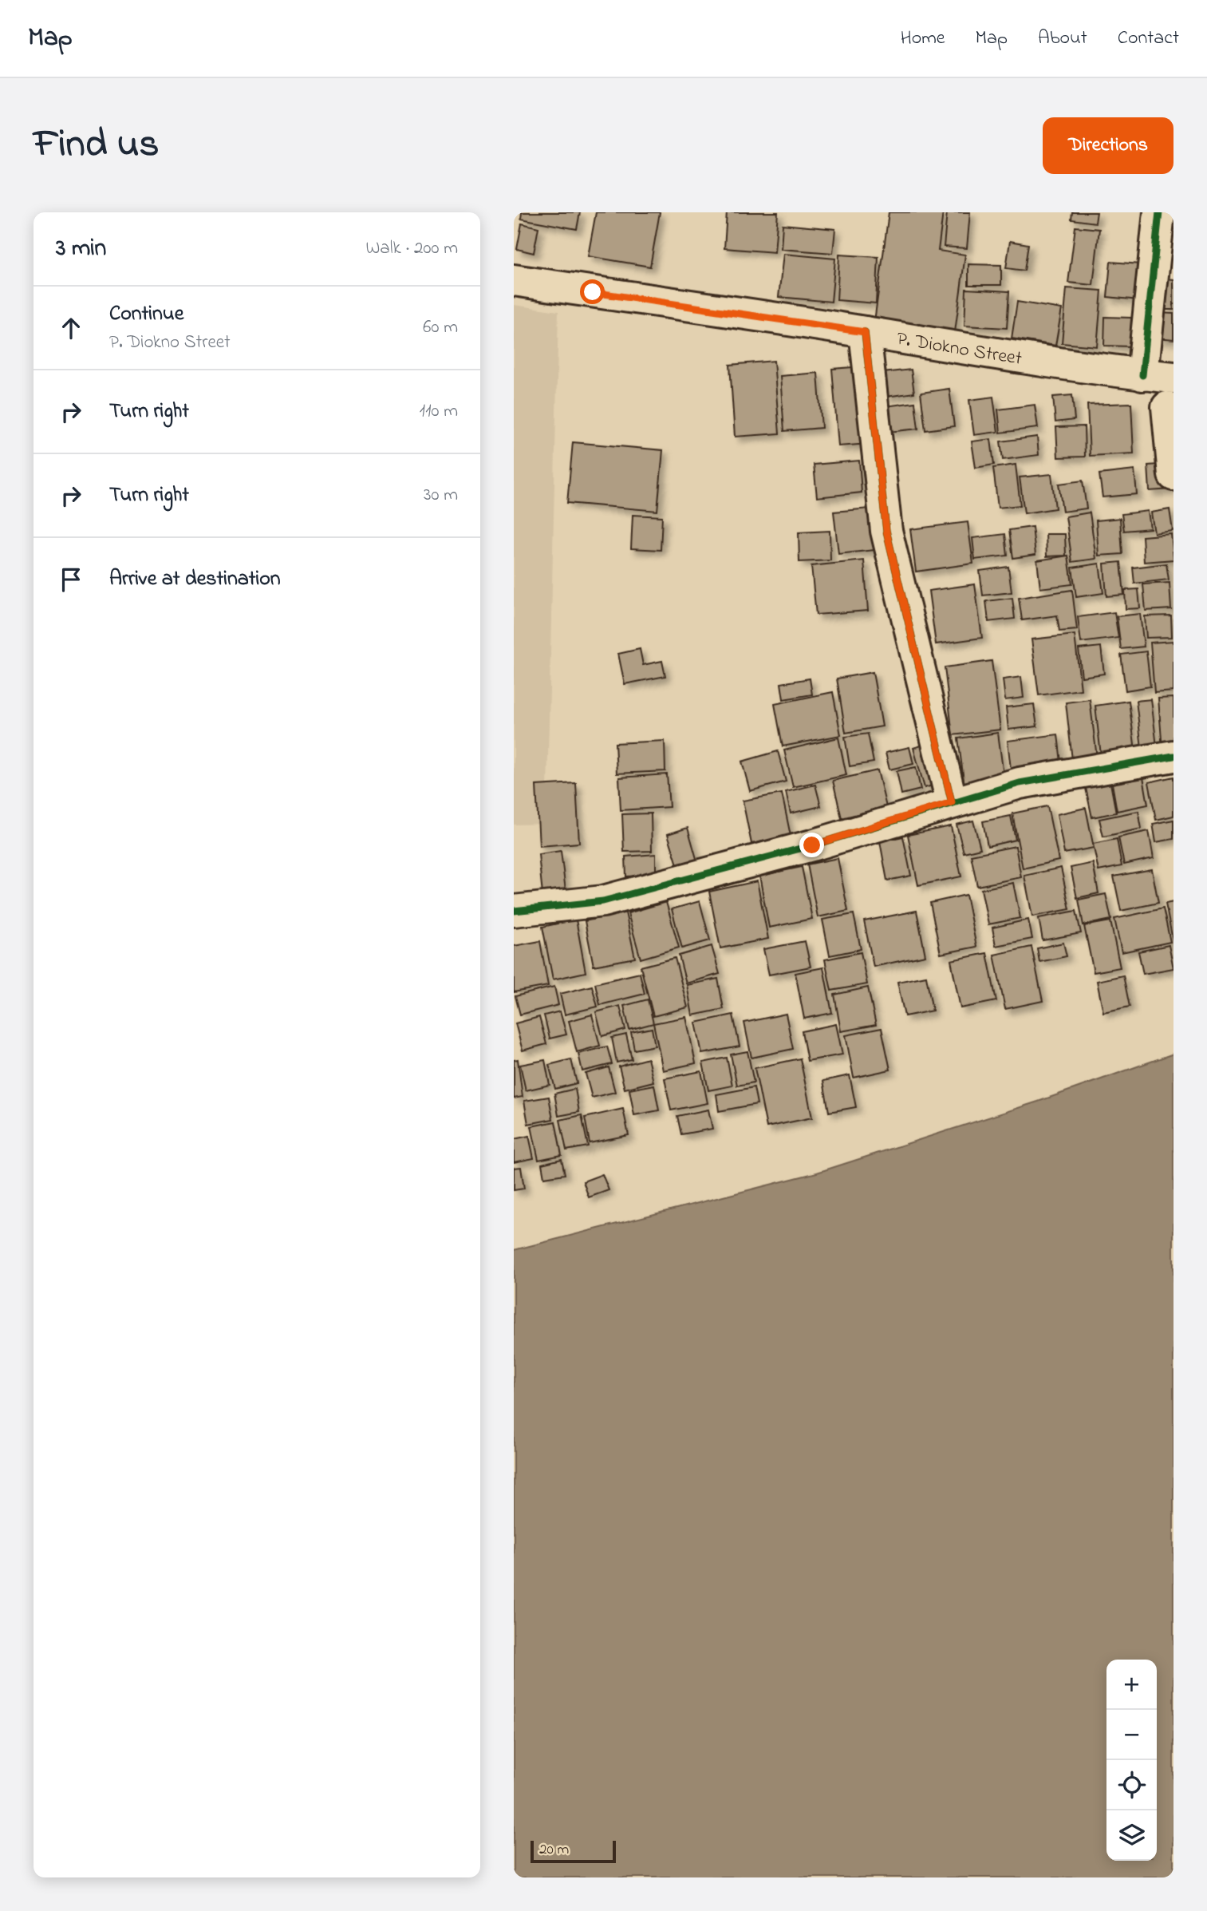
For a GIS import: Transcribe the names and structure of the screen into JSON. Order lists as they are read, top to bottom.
{
  "streets": {
    "street": ["P. Diokno Street"]
  },
  "scale_bar": "20 m",
  "page": {
    "header": "Map",
    "nav": [
      "Home",
      "Map",
      "About",
      "Contact"
    ],
    "title": "Find us",
    "buttons": "Directions",
    "heading": ["3 min", "Walk · 200 m"],
    "list": [
      ["Continue", "P. Diokno Street", "60 m"],
      ["Turn right", "110 m"],
      ["Turn right", "30 m"],
      "Arrive at destination"
    ],
    "map_buttons": ["+", "−"],
    "scale": "20 m"
  }
}
